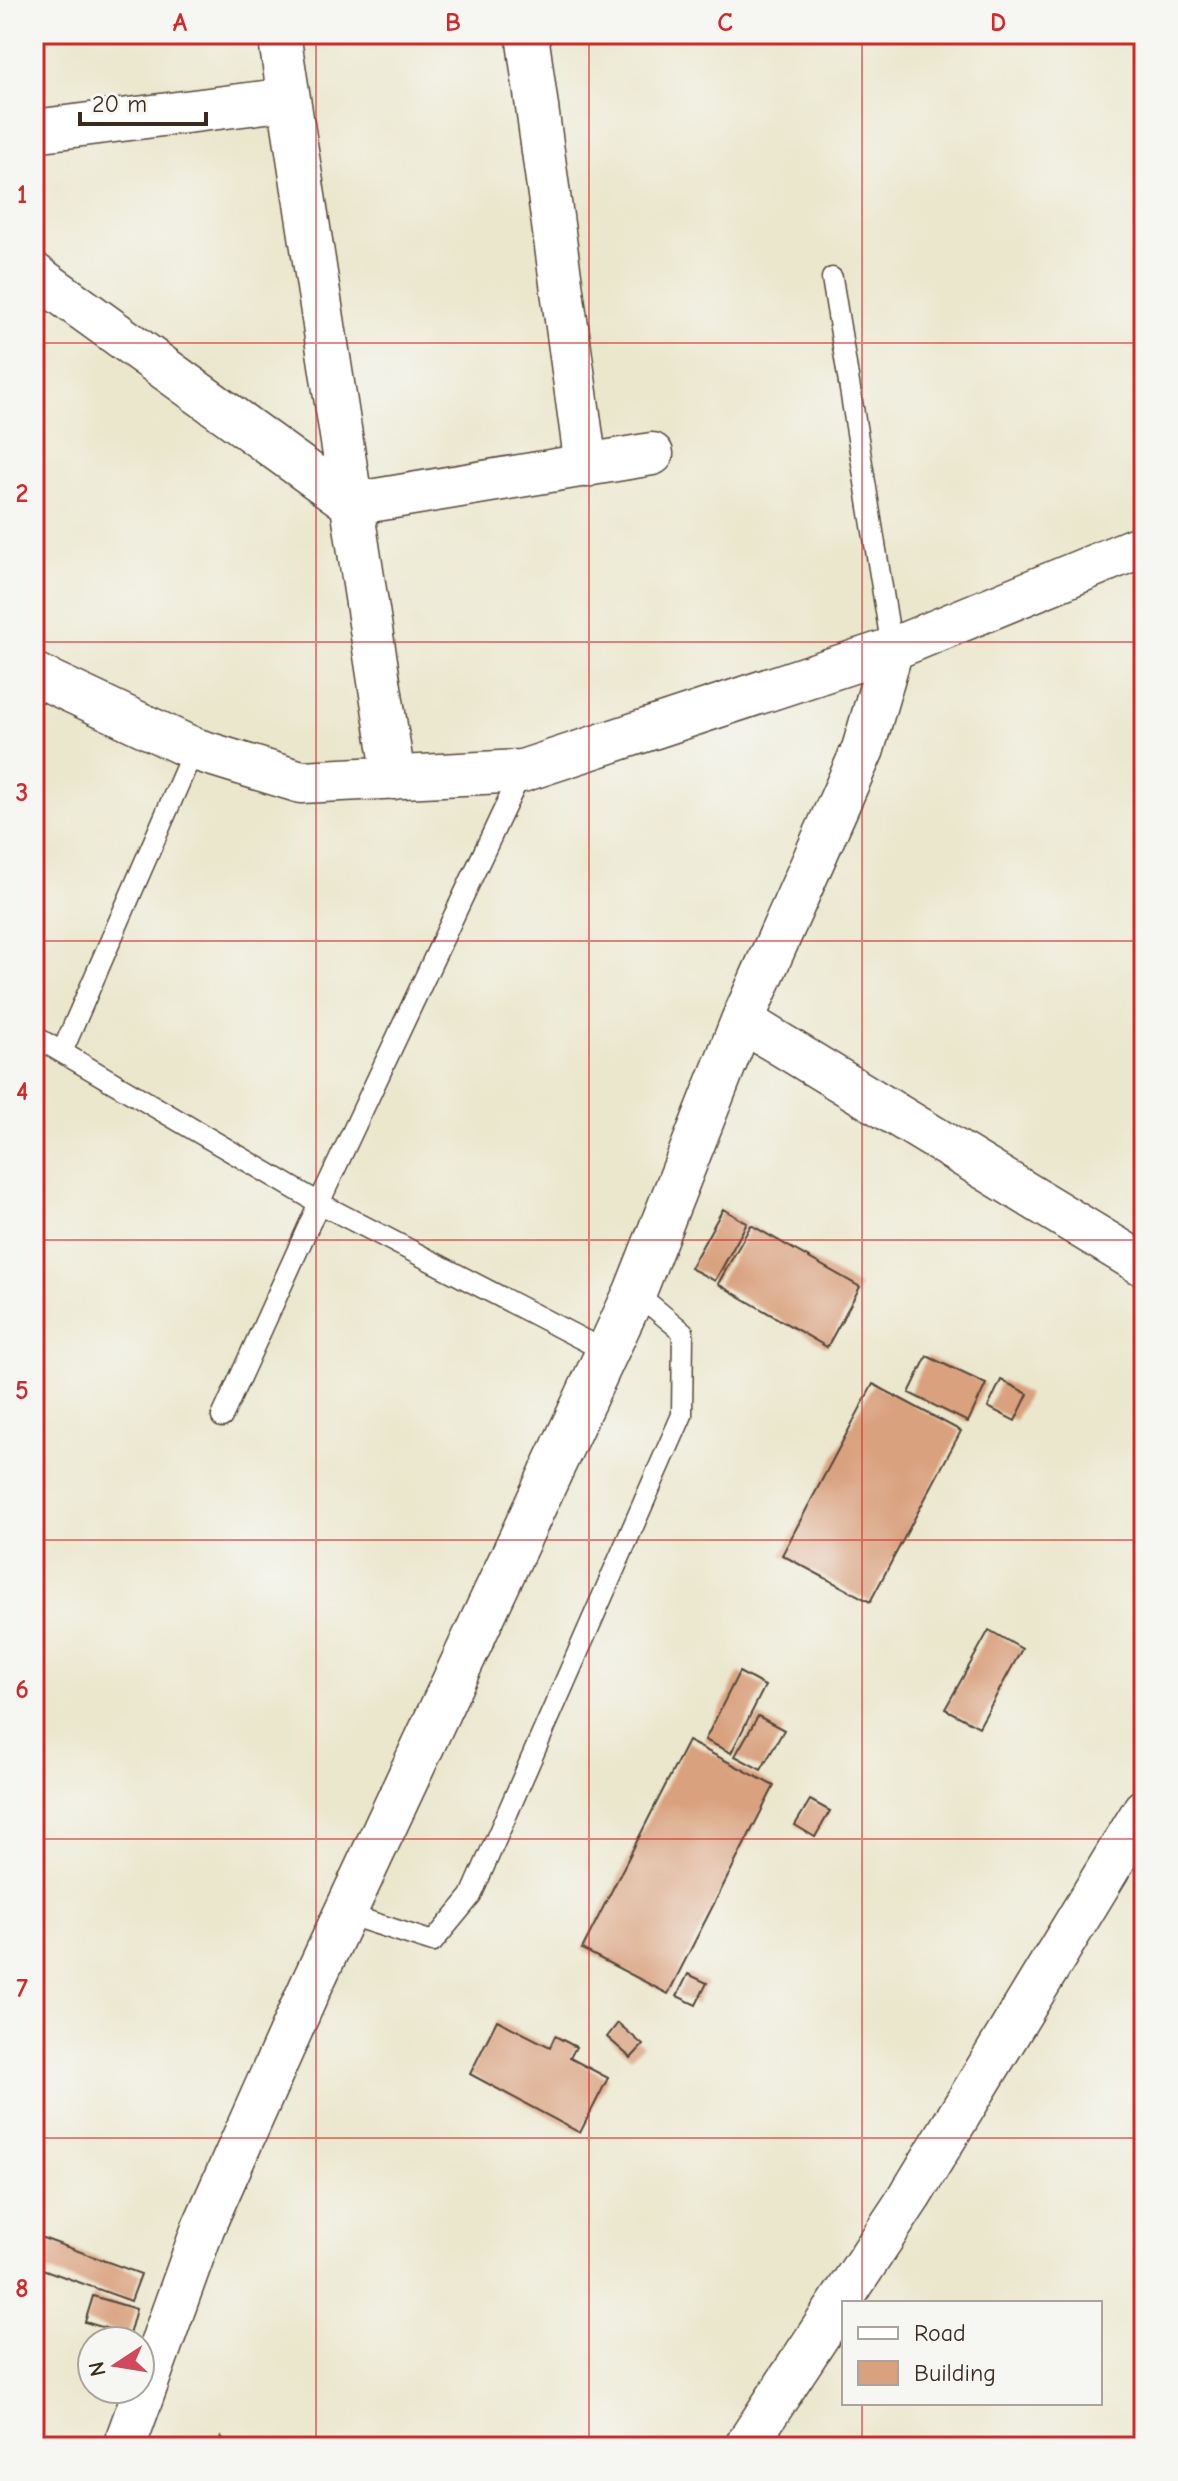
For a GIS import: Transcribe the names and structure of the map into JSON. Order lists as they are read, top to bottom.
{
  "legend": ["Road", "Building"],
  "scale_bar": "20 m",
  "north": "left",
  "grid": {
    "columns": [
      "A",
      "B",
      "C",
      "D"
    ],
    "rows": [
      "1",
      "2",
      "3",
      "4",
      "5",
      "6",
      "7",
      "8"
    ]
  }
}
